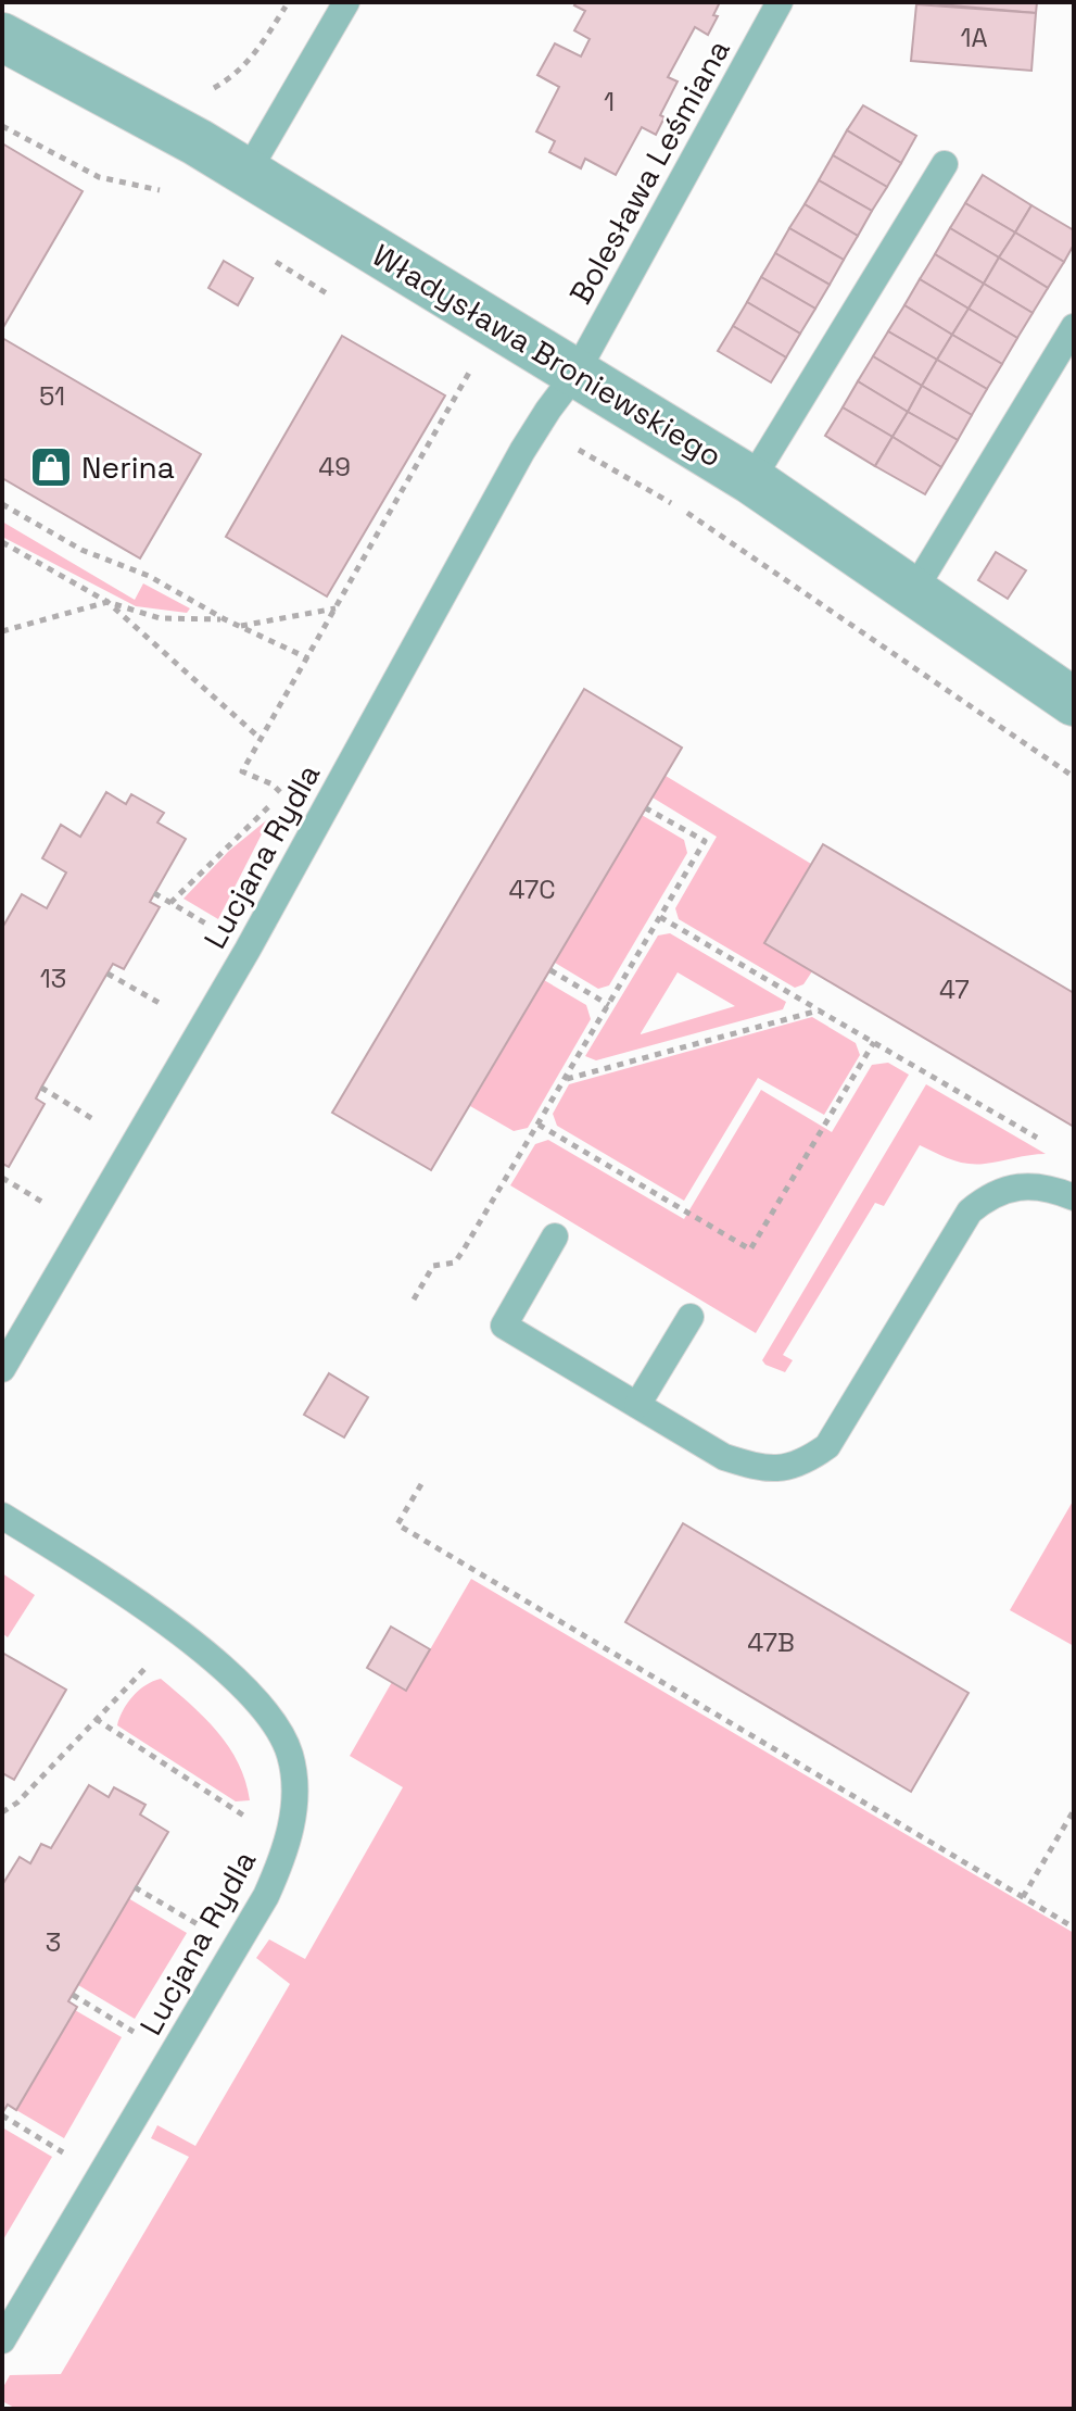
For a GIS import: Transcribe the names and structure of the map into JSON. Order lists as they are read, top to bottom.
{
  "streets": {
    "street": ["Władysława Broniewskiego"],
    "lane": ["Bolesława Leśmiana", "Lucjana Rydla"]
  },
  "crossings": [
    ["Bolesława Leśmiana", "Władysława Broniewskiego"],
    ["Bolesława Leśmiana", "Lucjana Rydla"],
    ["Władysława Broniewskiego", "Lucjana Rydla"]
  ],
  "places": {
    "shop": ["Nerina"]
  },
  "house_numbers": [
    "1A",
    "1",
    "51",
    "49",
    "47C",
    "13",
    "47",
    "47B",
    "3"
  ]
}
